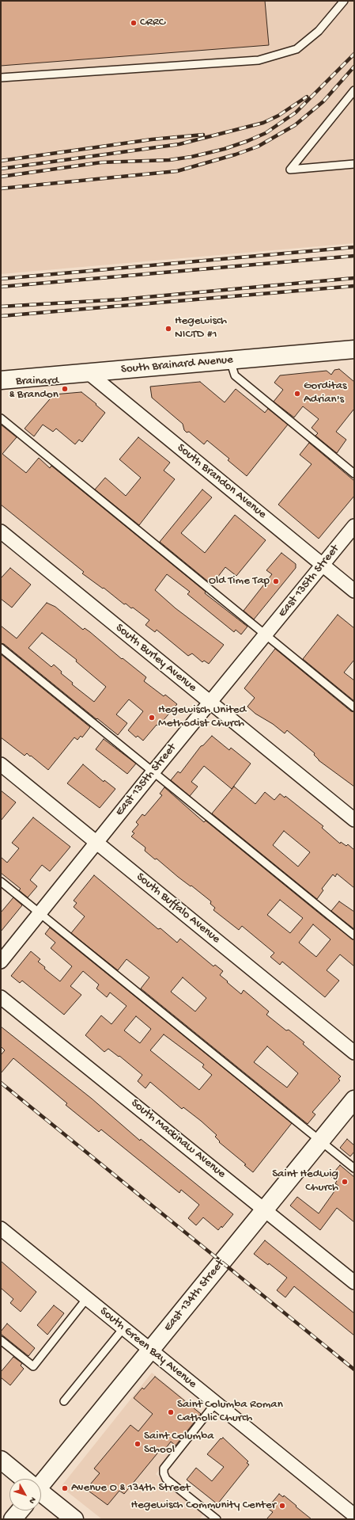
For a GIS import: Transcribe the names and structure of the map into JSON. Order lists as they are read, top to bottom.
{
  "streets": {
    "street": [
      "South Brainard Avenue",
      "South Brandon Avenue",
      "East 135th Street",
      "South Burley Avenue",
      "South Buffalo Avenue",
      "South Mackinaw Avenue",
      "East 134th Street",
      "South Green Bay Avenue"
    ]
  },
  "crossings": [
    ["South Brainard Avenue", "South Brandon Avenue"],
    ["South Brandon Avenue", "East 135th Street"],
    ["East 135th Street", "South Burley Avenue"],
    ["East 135th Street", "South Buffalo Avenue"],
    ["South Mackinaw Avenue", "East 134th Street"],
    ["East 134th Street", "South Green Bay Avenue"]
  ],
  "places": [
    "CRRC",
    "Hegewisch NICTD #1",
    "Brainard & Brandon",
    "Gorditas Adrian's",
    "Old Time Tap",
    "Hegewisch United Methodist Church",
    "Saint Hedwig Church",
    "Saint Columba Roman Catholic Church",
    "Saint Columba School",
    "Avenue O & 134th Street",
    "Hegewisch Community Center"
  ],
  "north": "bottom right"
}
